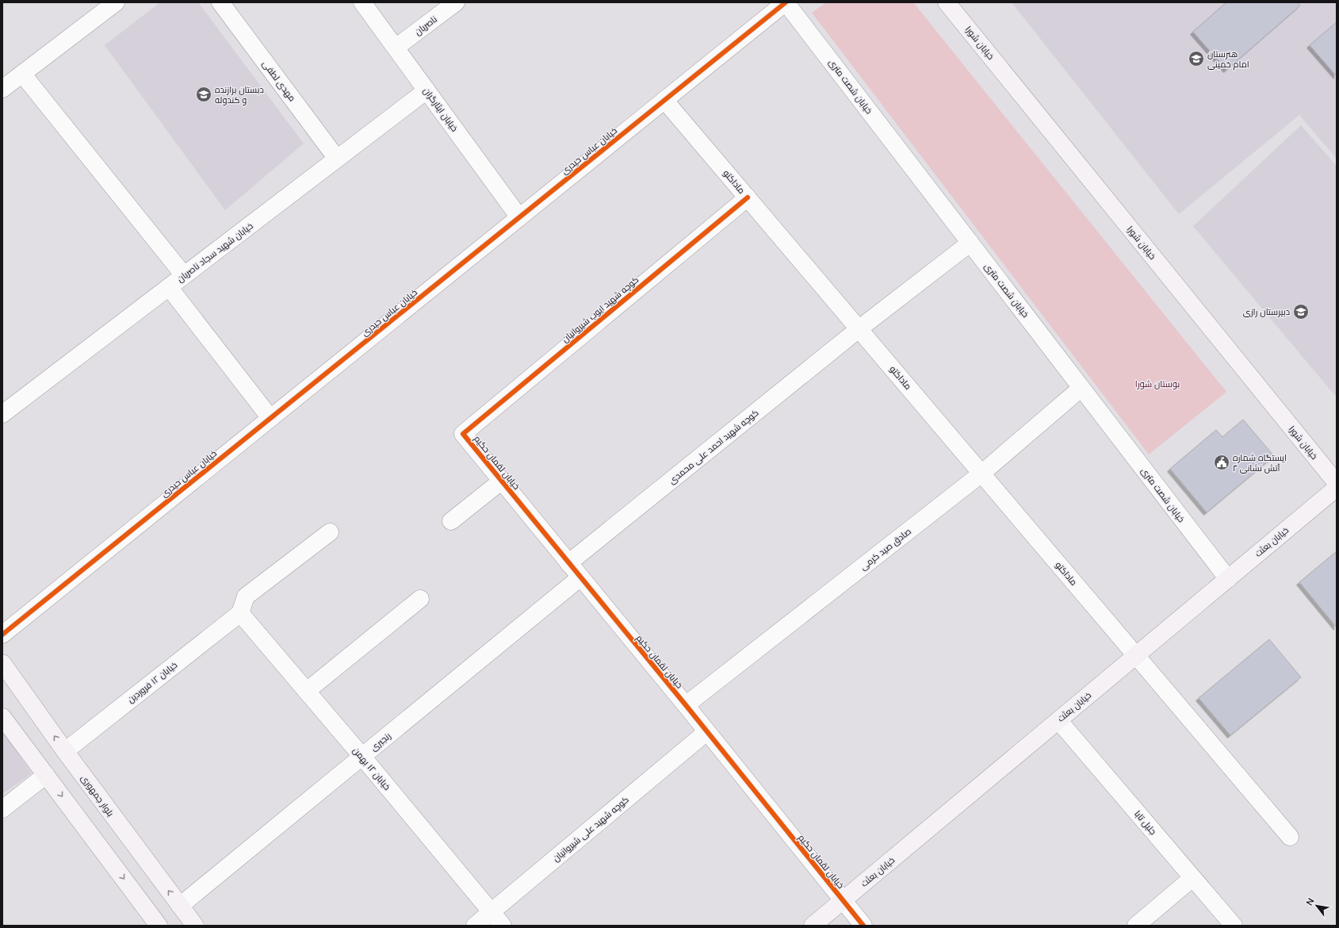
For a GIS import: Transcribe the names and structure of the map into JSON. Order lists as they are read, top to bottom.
{
  "streets": {
    "street": [
      "ناصریان",
      "خیابان شورا",
      "مهدی لطفی",
      "خیابان شصت متری",
      "خیابان ایثارگران",
      "خیابان عباس حیدری",
      "ماداکتو",
      "خیابان شهید سجاد ناصریان",
      "کوچه شهید ایوب شیروانیان",
      "کوچه شهید احمد علی محمدی",
      "خیابان لقمان حکیم",
      "خیابان بعثت",
      "صادق صید کرمی",
      "خیابان ۱۲ فروردین",
      "رنجبری",
      "خیابان ۱۲ بهمن",
      "بلوار جمهوری",
      "جلیل تابا",
      "کوچه شهید علی شیروانیان"
    ]
  },
  "crossings": [
    ["ناصریان", "خیابان ایثارگران"],
    ["مهدی لطفی", "خیابان شهید سجاد ناصریان"],
    ["خیابان شصت متری", "خیابان عباس حیدری"],
    ["خیابان شصت متری", "کوچه شهید احمد علی محمدی"],
    ["خیابان شصت متری", "خیابان بعثت"],
    ["خیابان شصت متری", "صادق صید کرمی"],
    ["خیابان ایثارگران", "خیابان عباس حیدری"],
    ["خیابان ایثارگران", "خیابان شهید سجاد ناصریان"],
    ["خیابان عباس حیدری", "ماداکتو"],
    ["ماداکتو", "کوچه شهید ایوب شیروانیان"],
    ["ماداکتو", "کوچه شهید احمد علی محمدی"],
    ["ماداکتو", "خیابان بعثت"],
    ["ماداکتو", "صادق صید کرمی"],
    ["کوچه شهید ایوب شیروانیان", "خیابان لقمان حکیم"],
    ["کوچه شهید احمد علی محمدی", "خیابان لقمان حکیم"],
    ["خیابان لقمان حکیم", "خیابان بعثت"],
    ["خیابان لقمان حکیم", "صادق صید کرمی"],
    ["خیابان لقمان حکیم", "رنجبری"],
    ["خیابان لقمان حکیم", "کوچه شهید علی شیروانیان"],
    ["خیابان بعثت", "جلیل تابا"],
    ["خیابان ۱۲ فروردین", "خیابان ۱۲ بهمن"],
    ["خیابان ۱۲ فروردین", "بلوار جمهوری"],
    ["رنجبری", "خیابان ۱۲ بهمن"],
    ["رنجبری", "بلوار جمهوری"],
    ["خیابان ۱۲ بهمن", "کوچه شهید علی شیروانیان"]
  ],
  "parks": ["بوستان شورا"],
  "places": {
    "school or university": ["هنرستان امام خمینی", "دبستان برازنده و کندوله", "دبیرستان رازی"],
    "public building": ["ایستگاه شماره ۲ آتش نشانی"]
  },
  "north": "top left"
}
